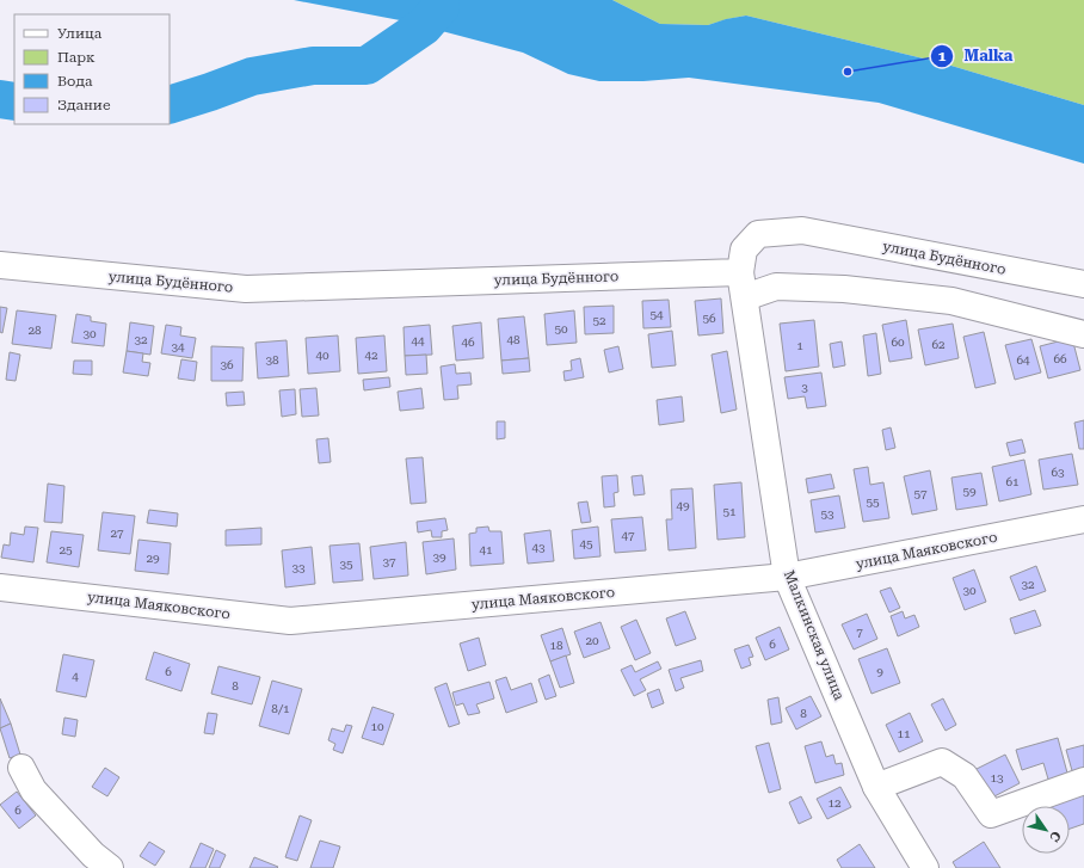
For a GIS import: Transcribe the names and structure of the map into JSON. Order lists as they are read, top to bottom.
{
  "streets": {
    "street": ["улица Будённого", "улица Маяковского", "Малкинская улица"]
  },
  "crossings": [
    ["улица Будённого", "Малкинская улица"],
    ["улица Маяковского", "Малкинская улица"]
  ],
  "places": ["Malka"],
  "house_numbers": [
    "54",
    "56",
    "52",
    "50",
    "28",
    "30",
    "32",
    "48",
    "44",
    "46",
    "60",
    "62",
    "1",
    "34",
    "40",
    "42",
    "66",
    "38",
    "64",
    "36",
    "3",
    "63",
    "61",
    "59",
    "57",
    "55",
    "49",
    "51",
    "53",
    "27",
    "47",
    "45",
    "43",
    "25",
    "41",
    "39",
    "29",
    "37",
    "35",
    "33",
    "32",
    "30",
    "7",
    "20",
    "6",
    "18",
    "6",
    "9",
    "4",
    "8",
    "8/1",
    "8",
    "10",
    "11",
    "13",
    "12",
    "6"
  ],
  "legend": [
    "Улица",
    "Парк",
    "Вода",
    "Здание"
  ],
  "north": "bottom right"
}
